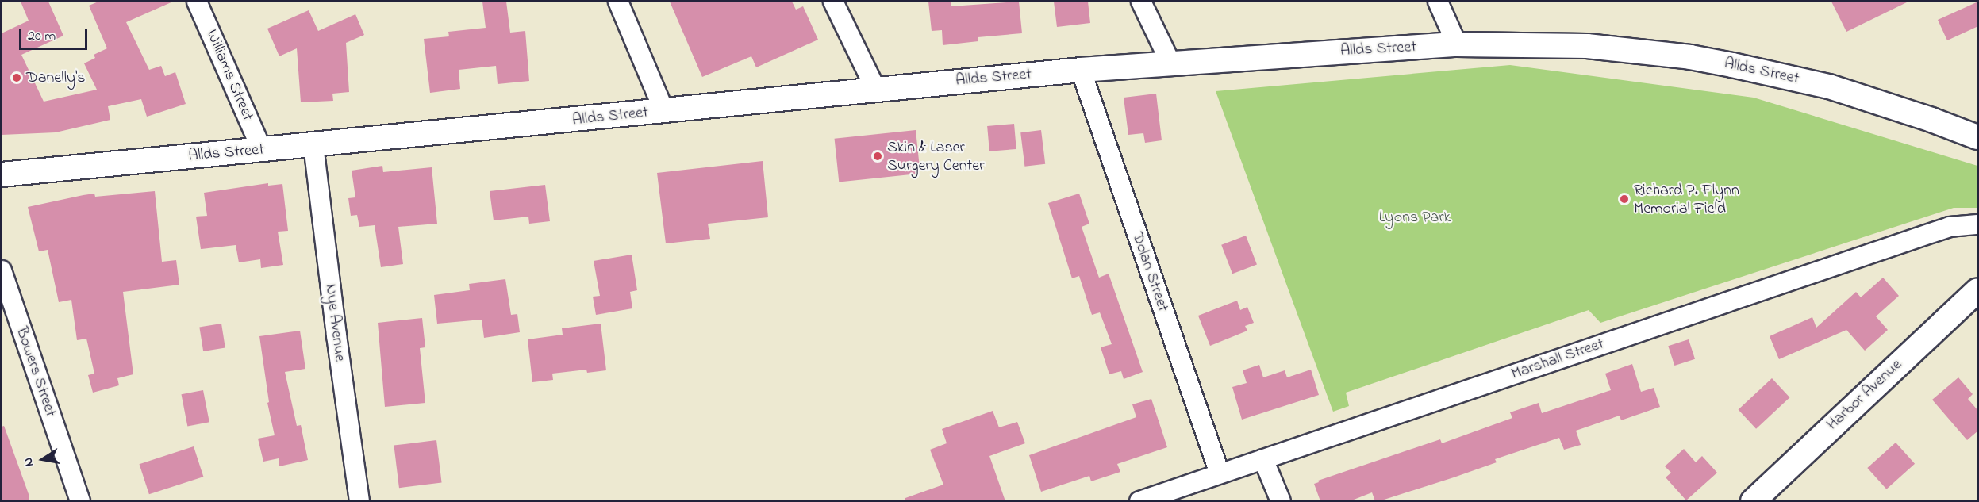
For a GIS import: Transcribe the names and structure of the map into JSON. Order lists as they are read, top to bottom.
{
  "streets": {
    "street": [
      "Allds Street",
      "Williams Street",
      "Dolan Street",
      "Nye Avenue",
      "Marshall Street",
      "Bowers Street",
      "Harbor Avenue"
    ]
  },
  "crossings": [
    ["Allds Street", "Williams Street"],
    ["Allds Street", "Dolan Street"],
    ["Allds Street", "Nye Avenue"],
    ["Dolan Street", "Marshall Street"]
  ],
  "parks": ["Lyons Park"],
  "places": ["Danelly's", "Skin & Laser Surgery Center", "Richard P. Flynn Memorial Field"],
  "scale_bar": "20 m",
  "north": "left"
}
